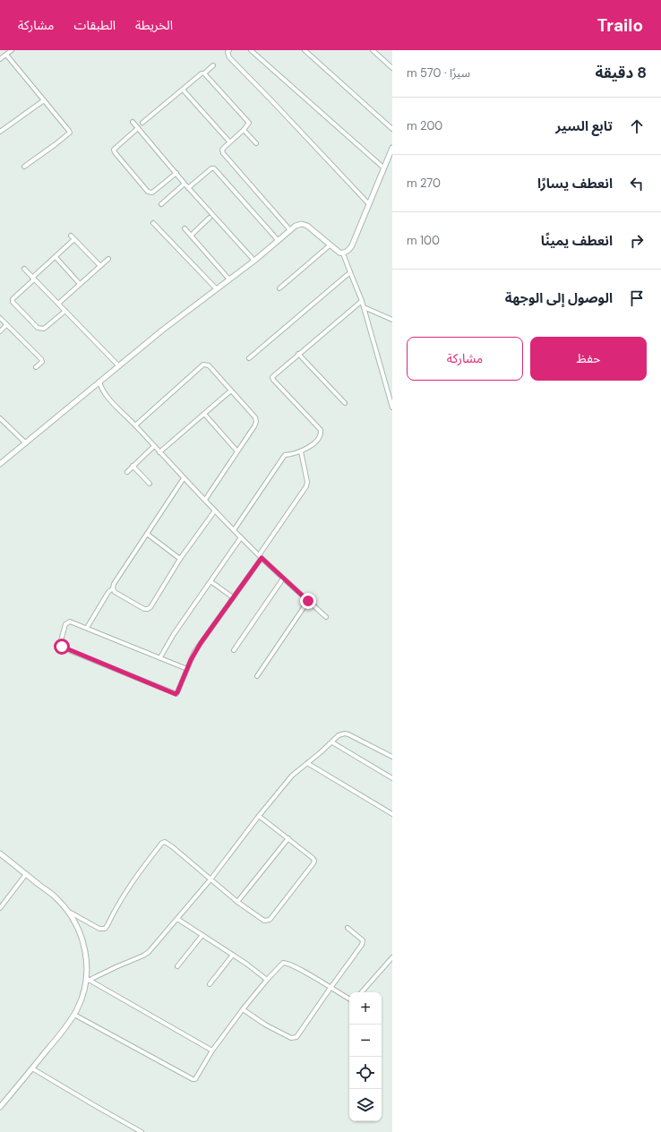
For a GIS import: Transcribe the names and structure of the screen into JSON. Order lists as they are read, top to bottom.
{
  "page": {
    "header": "Trailo",
    "nav": ["الخريطة", "الطبقات", "مشاركة"],
    "heading": ["8 دقيقة", "سيرًا · 570 m"],
    "list": [
      ["تابع السير", "200 m"],
      ["انعطف يسارًا", "270 m"],
      ["انعطف يمينًا", "100 m"],
      "الوصول إلى الوجهة"
    ],
    "buttons": ["حفظ", "مشاركة"],
    "map_buttons": ["+", "−"]
  }
}
